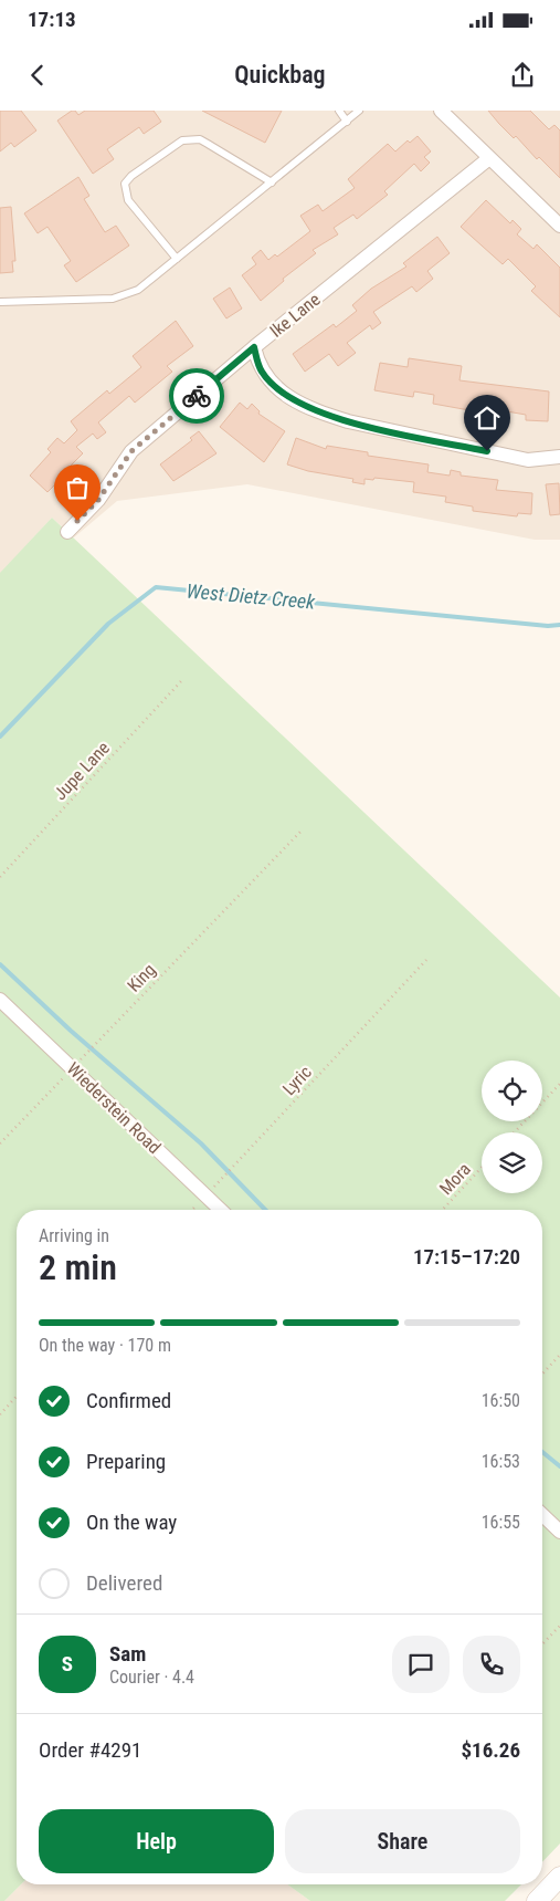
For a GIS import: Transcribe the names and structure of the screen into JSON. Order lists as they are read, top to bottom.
{
  "streets": {
    "street": ["Ike Lane", "Wiederstein Road"],
    "path": [
      "Jupe Lane",
      "King",
      "Lyric",
      "Mora"
    ]
  },
  "crossings": [
    ["King", "Wiederstein Road"],
    ["Lyric", "Wiederstein Road"]
  ],
  "water": ["West Dietz Creek"],
  "page": {
    "status": "17:13",
    "header": "Quickbag",
    "heading": ["2 min", "Arriving in", "17:15–17:20"],
    "panel": [
      "Sam",
      "Courier · 4.4",
      "Order #4291",
      "$16.26"
    ],
    "bar": "On the way · 170 m",
    "list": [
      ["Confirmed", "16:50"],
      ["Preparing", "16:53"],
      ["On the way", "16:55"],
      "Delivered"
    ],
    "round": "S",
    "buttons": ["Help", "Share"]
  }
}
